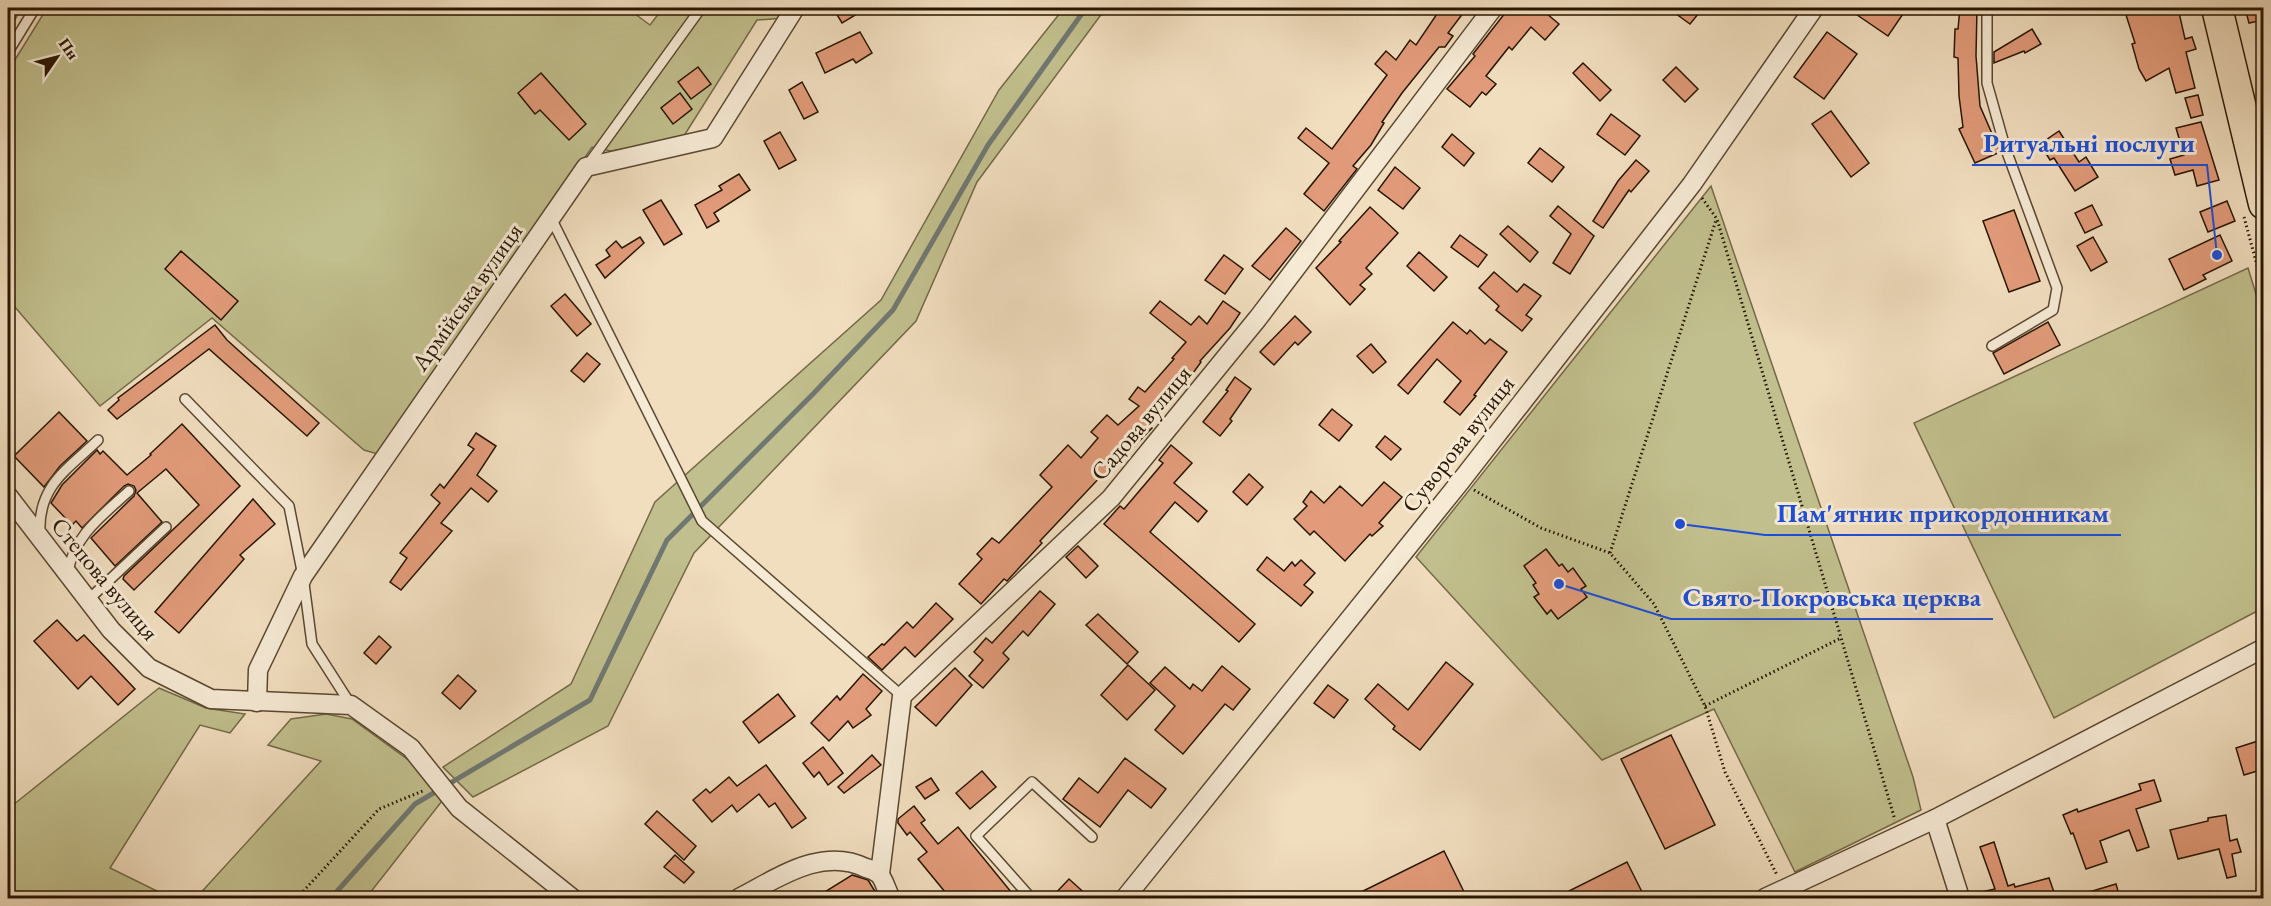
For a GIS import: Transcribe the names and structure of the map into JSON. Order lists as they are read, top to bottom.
{
  "streets": {
    "street": [
      "Армійська вулиця",
      "Садова вулиця",
      "Суворова вулиця",
      "Степова вулиця"
    ]
  },
  "crossings": [
    ["Армійська вулиця", "Степова вулиця"]
  ],
  "places": ["Ритуальні послуги", "Пам'ятник прикордонникам", "Свято-Покровська церква"],
  "north": "top right"
}
